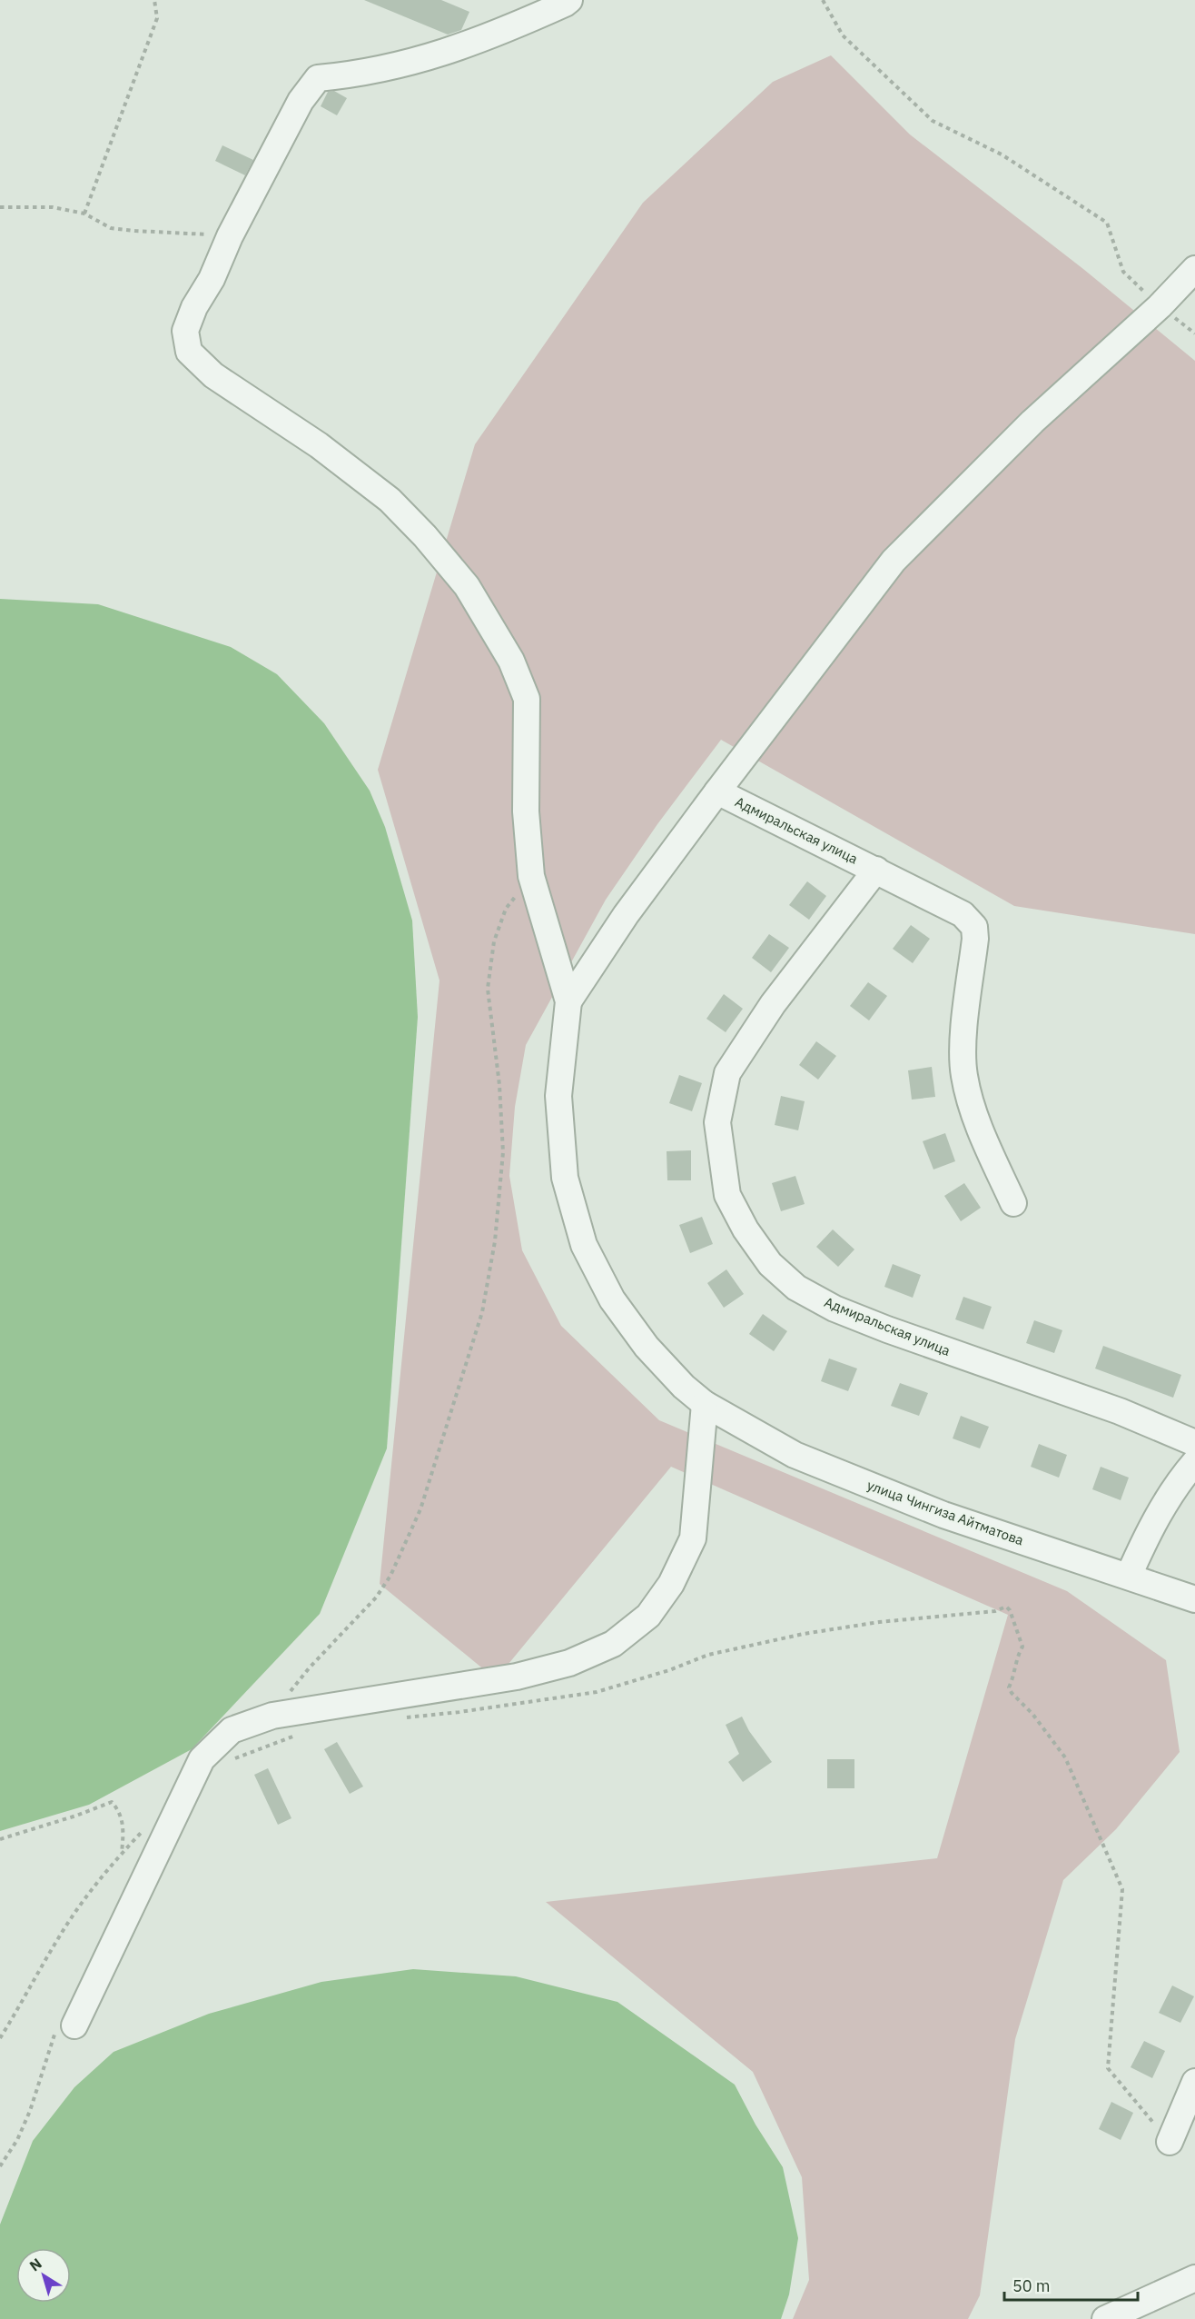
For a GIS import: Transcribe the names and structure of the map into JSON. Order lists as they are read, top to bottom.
{
  "streets": {
    "street": ["Адмиральская улица", "улица Чингиза Айтматова"]
  },
  "scale_bar": "50 m",
  "north": "top left"
}
